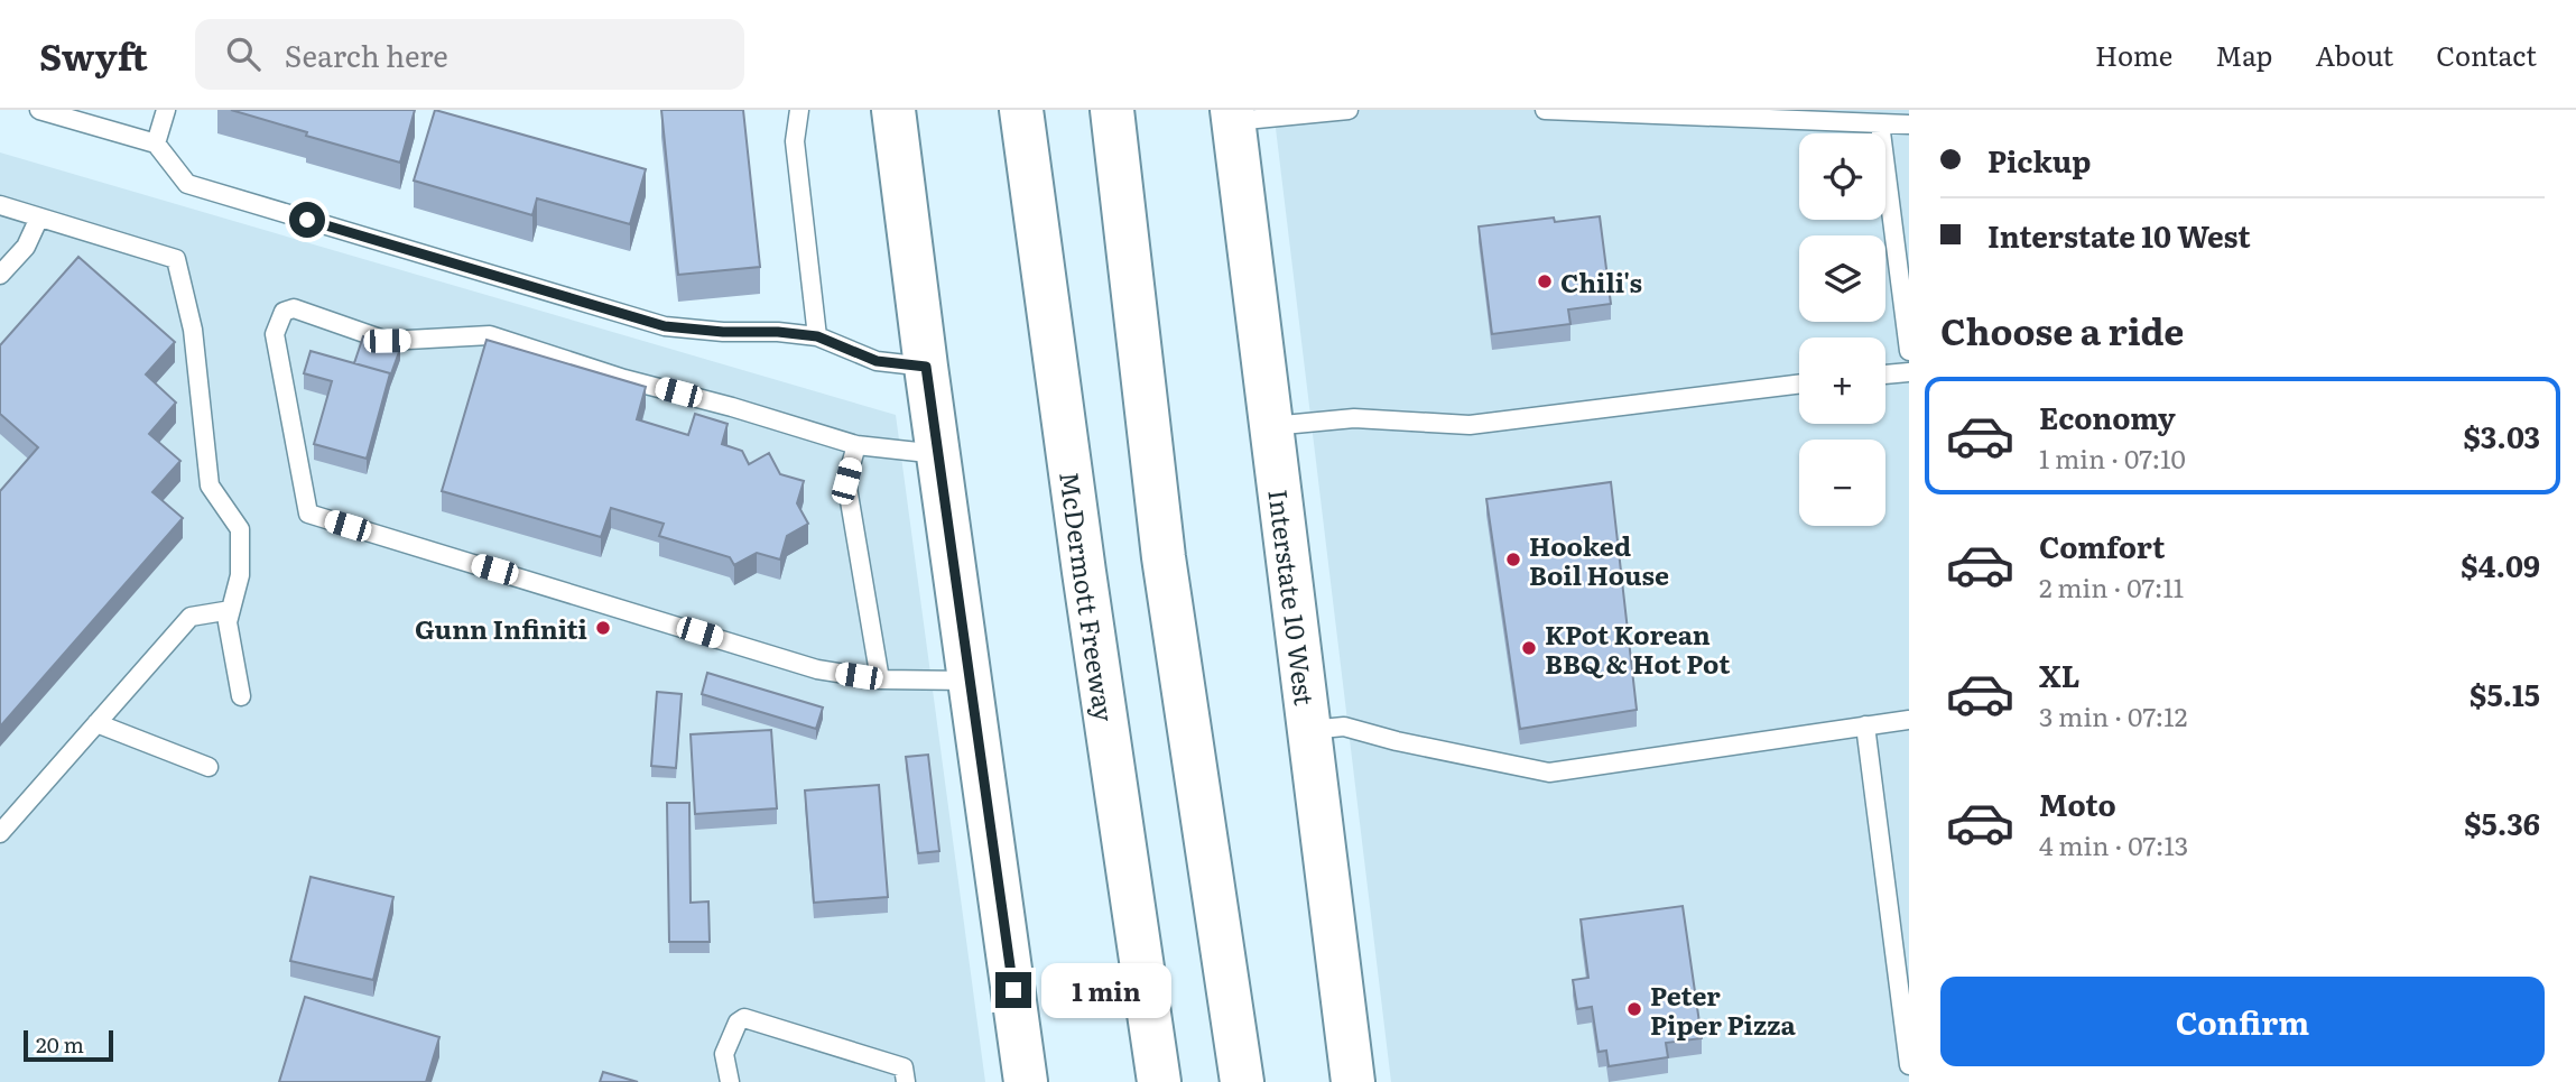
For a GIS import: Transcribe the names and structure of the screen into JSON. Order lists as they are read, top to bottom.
{
  "streets": {
    "main road": ["McDermott Freeway", "Interstate 10 West"]
  },
  "places": [
    "Chili's",
    "Hooked Boil House",
    "Gunn Infiniti",
    "KPot Korean BBQ & Hot Pot",
    "Peter Piper Pizza"
  ],
  "scale_bar": "20 m",
  "page": {
    "header": "Swyft",
    "search": "Search here",
    "nav": [
      "Home",
      "Map",
      "About",
      "Contact"
    ],
    "banner": ["Pickup", "Interstate 10 West"],
    "map_buttons": ["+", "−"],
    "heading": "Choose a ride",
    "list": [
      {
        "name": "Economy",
        "note": "1 min · 07:10",
        "value": "$3.03"
      },
      {
        "name": "Comfort",
        "note": "2 min · 07:11",
        "value": "$4.09"
      },
      {
        "name": "XL",
        "note": "3 min · 07:12",
        "value": "$5.15"
      },
      {
        "name": "Moto",
        "note": "4 min · 07:13",
        "value": "$5.36"
      }
    ],
    "buttons": "Confirm",
    "bubble": "1 min",
    "scale": "20 m"
  }
}
